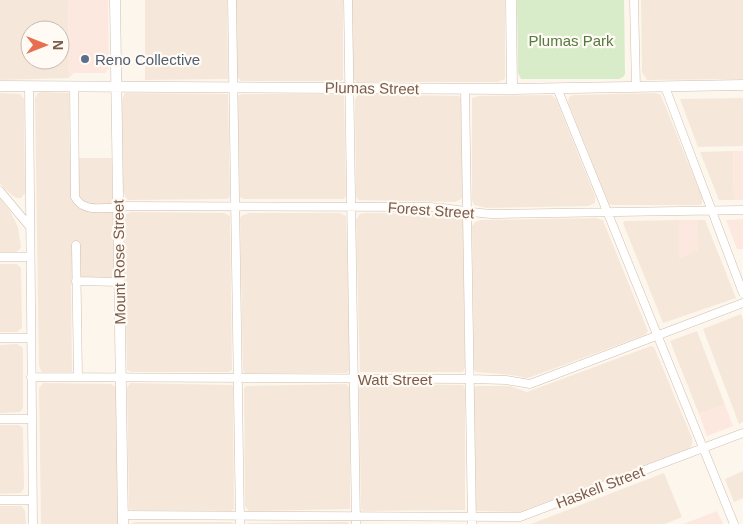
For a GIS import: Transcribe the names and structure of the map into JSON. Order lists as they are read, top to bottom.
{
  "streets": {
    "street": [
      "Plumas Street",
      "Forest Street",
      "Mount Rose Street",
      "Watt Street",
      "Haskell Street"
    ]
  },
  "crossings": [
    ["Plumas Street", "Forest Street"],
    ["Plumas Street", "Mount Rose Street"],
    ["Forest Street", "Mount Rose Street"],
    ["Mount Rose Street", "Watt Street"],
    ["Mount Rose Street", "Haskell Street"]
  ],
  "parks": ["Plumas Park"],
  "places": ["Reno Collective"],
  "north": "right"
}
